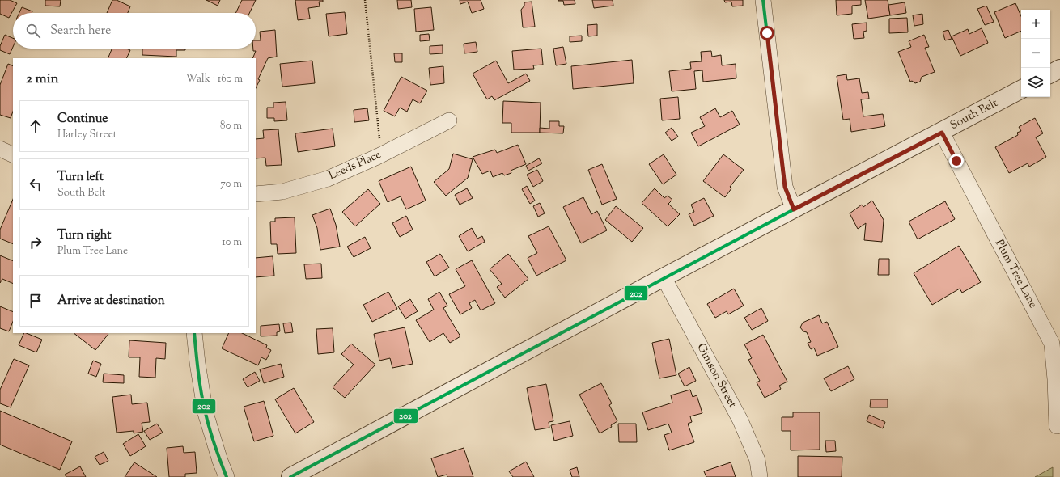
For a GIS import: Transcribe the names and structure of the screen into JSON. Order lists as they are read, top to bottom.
{
  "streets": {
    "street": [
      "South Belt",
      "Leeds Place",
      "Plum Tree Lane",
      "Gimson Street"
    ]
  },
  "crossings": [
    ["South Belt", "Plum Tree Lane"],
    ["South Belt", "Gimson Street"]
  ],
  "lines": ["transit line 202"],
  "page": {
    "map_buttons": ["+", "−"],
    "search": "Search here",
    "heading": ["2 min", "Walk · 160 m"],
    "list": [
      ["Continue", "Harley Street", "80 m"],
      ["Turn left", "South Belt", "70 m"],
      ["Turn right", "Plum Tree Lane", "10 m"],
      "Arrive at destination"
    ]
  }
}
